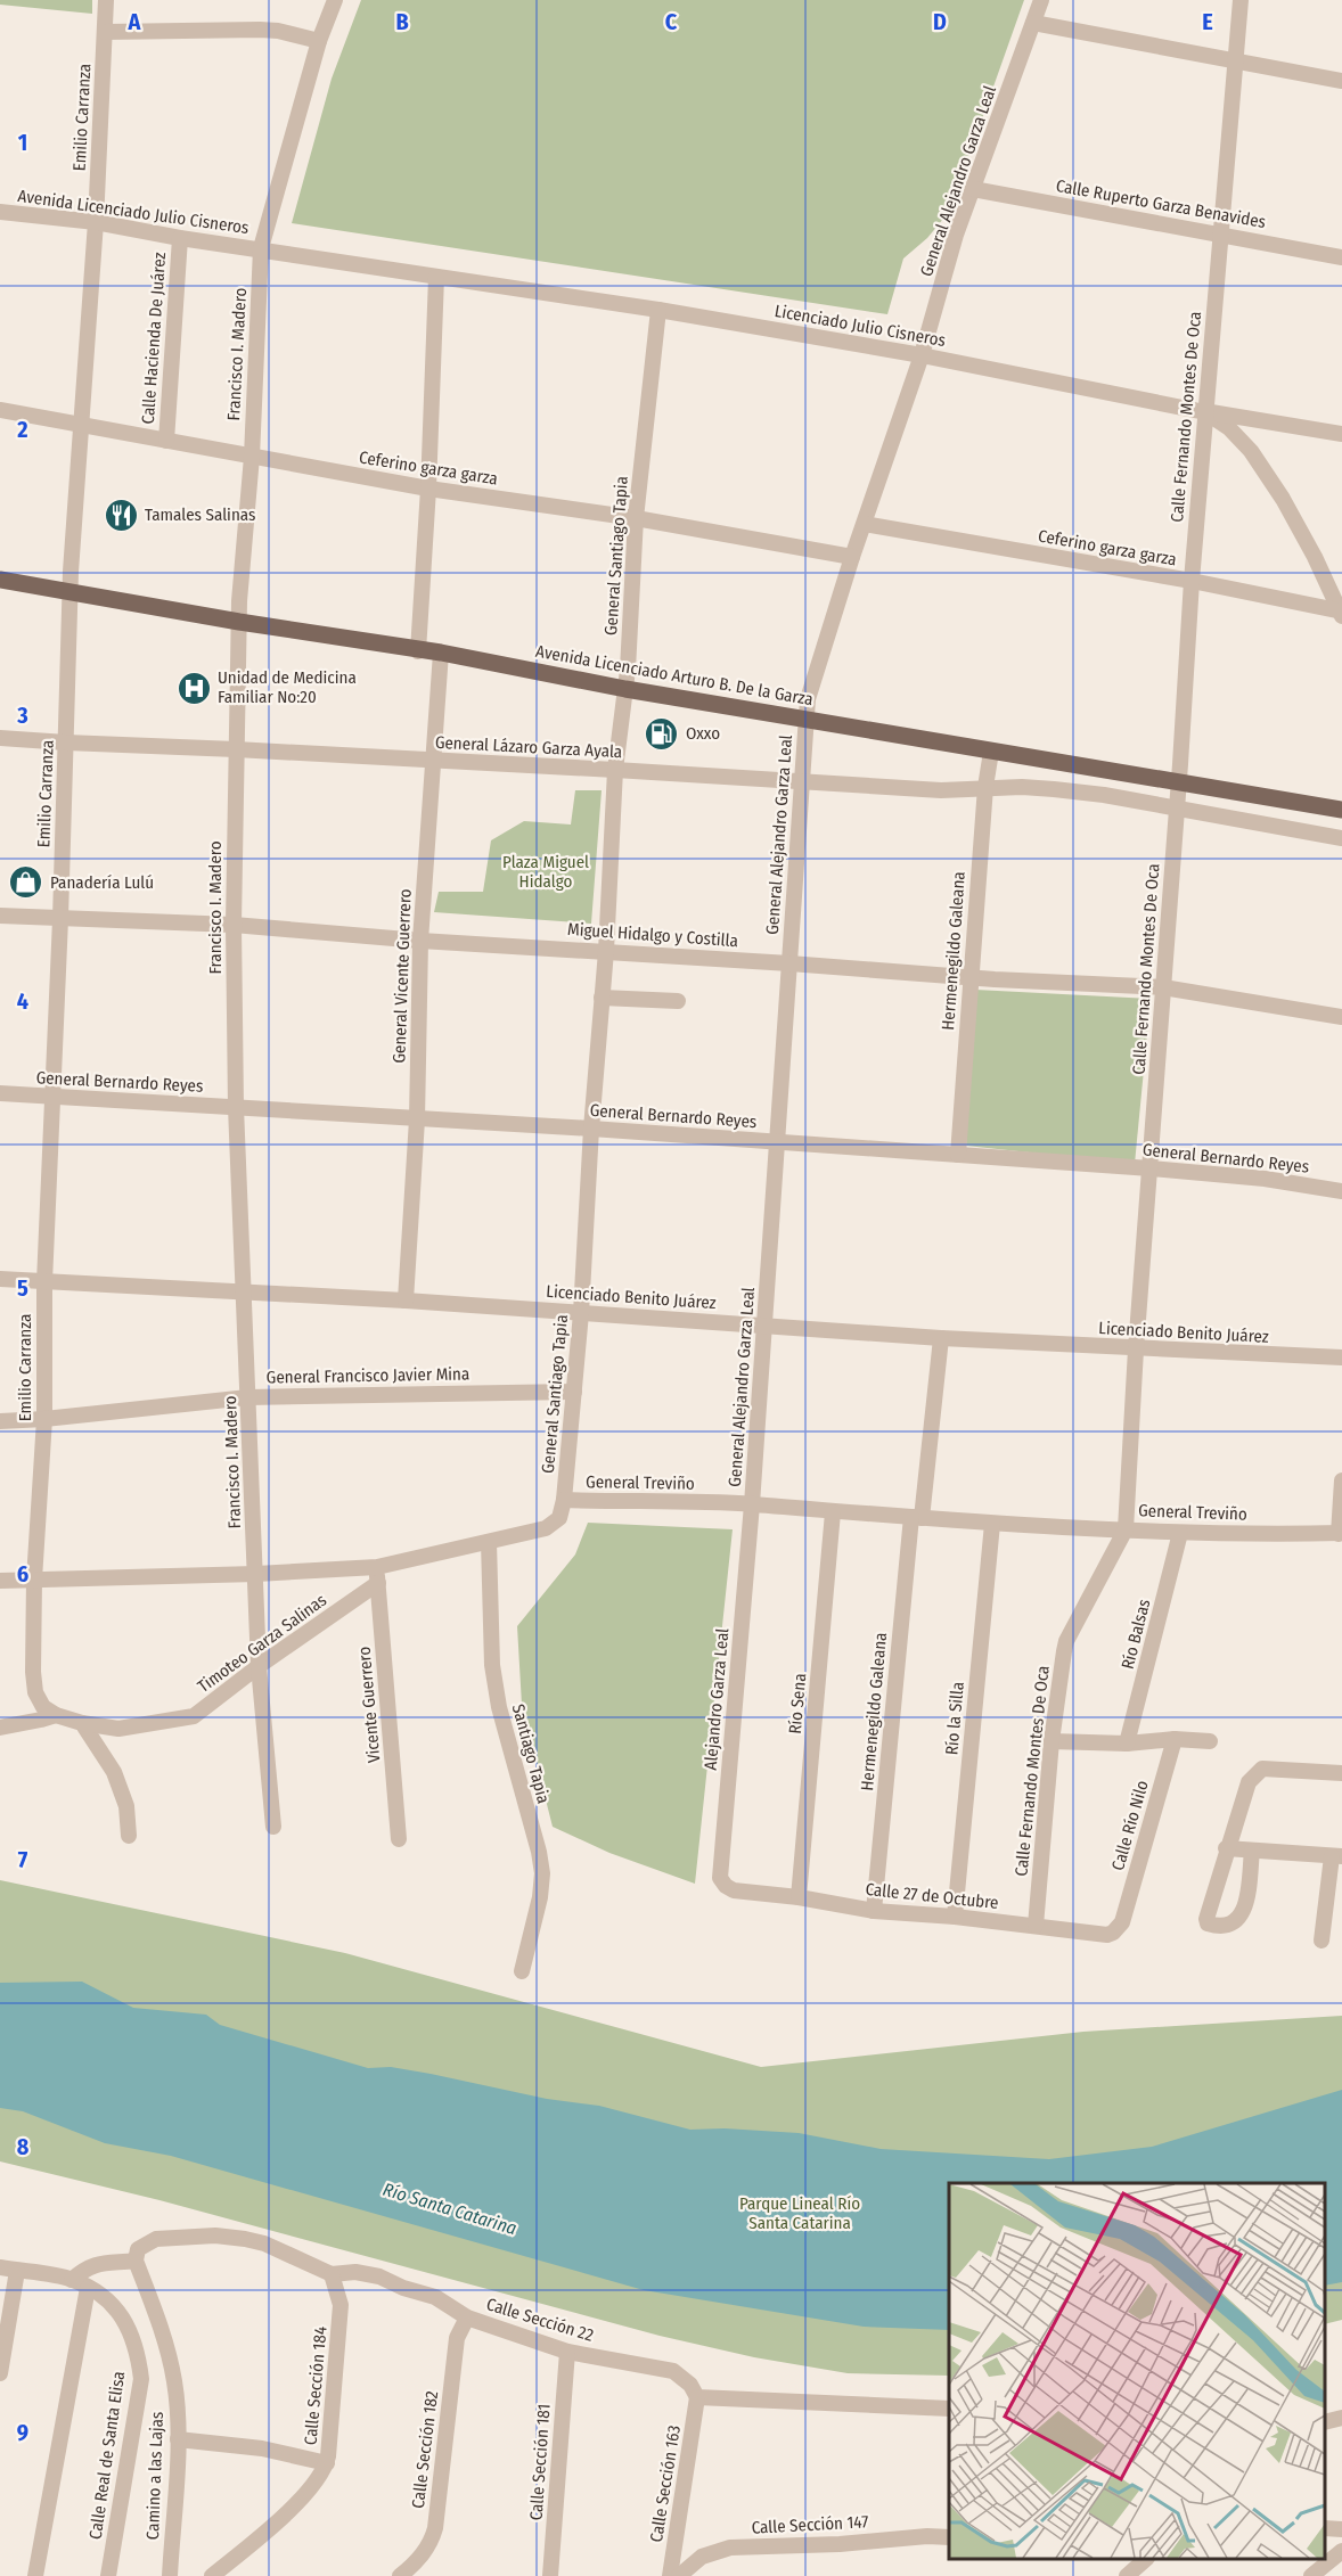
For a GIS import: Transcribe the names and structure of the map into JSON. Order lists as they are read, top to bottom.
{
  "streets": {
    "main road": ["Avenida Licenciado Arturo B. De la Garza"],
    "street": [
      "Emilio Carranza",
      "General Alejandro Garza Leal",
      "Calle Ruperto Garza Benavides",
      "Avenida Licenciado Julio Cisneros",
      "Licenciado Julio Cisneros",
      "Calle Hacienda De Juárez",
      "Francisco I. Madero",
      "Calle Fernando Montes De Oca",
      "Ceferino garza garza",
      "General Santiago Tapia",
      "General Lázaro Garza Ayala",
      "Miguel Hidalgo y Costilla",
      "Hermenegildo Galeana",
      "General Vicente Guerrero",
      "General Bernardo Reyes",
      "Licenciado Benito Juárez",
      "General Francisco Javier Mina",
      "General Treviño",
      "Río Balsas",
      "Timoteo Garza Salinas",
      "Alejandro Garza Leal",
      "Río Sena",
      "Vicente Guerrero",
      "Río la Silla",
      "Santiago Tapia",
      "Calle Río Nilo",
      "Calle 27 de Octubre",
      "Calle Sección 22",
      "Calle Sección 184",
      "Calle Sección 182",
      "Calle Real de Santa Elisa",
      "Calle Sección 181",
      "Camino a las Lajas",
      "Calle Sección 163",
      "Calle Sección 147"
    ]
  },
  "crossings": [
    ["Emilio Carranza", "Avenida Licenciado Julio Cisneros"],
    ["Emilio Carranza", "Ceferino garza garza"],
    ["Emilio Carranza", "Avenida Licenciado Arturo B. De la Garza"],
    ["Emilio Carranza", "General Lázaro Garza Ayala"],
    ["Emilio Carranza", "Miguel Hidalgo y Costilla"],
    ["Emilio Carranza", "General Bernardo Reyes"],
    ["Emilio Carranza", "Licenciado Benito Juárez"],
    ["Emilio Carranza", "General Francisco Javier Mina"],
    ["Emilio Carranza", "General Treviño"],
    ["General Alejandro Garza Leal", "Calle Ruperto Garza Benavides"],
    ["General Alejandro Garza Leal", "Licenciado Julio Cisneros"],
    ["General Alejandro Garza Leal", "Ceferino garza garza"],
    ["General Alejandro Garza Leal", "Avenida Licenciado Arturo B. De la Garza"],
    ["General Alejandro Garza Leal", "General Lázaro Garza Ayala"],
    ["General Alejandro Garza Leal", "Miguel Hidalgo y Costilla"],
    ["General Alejandro Garza Leal", "General Bernardo Reyes"],
    ["General Alejandro Garza Leal", "Licenciado Benito Juárez"],
    ["General Alejandro Garza Leal", "General Treviño"],
    ["General Alejandro Garza Leal", "Alejandro Garza Leal"],
    ["Calle Ruperto Garza Benavides", "Calle Fernando Montes De Oca"],
    ["Avenida Licenciado Julio Cisneros", "Licenciado Julio Cisneros"],
    ["Avenida Licenciado Julio Cisneros", "Calle Hacienda De Juárez"],
    ["Avenida Licenciado Julio Cisneros", "Francisco I. Madero"],
    ["Licenciado Julio Cisneros", "Francisco I. Madero"],
    ["Licenciado Julio Cisneros", "Calle Fernando Montes De Oca"],
    ["Licenciado Julio Cisneros", "Ceferino garza garza"],
    ["Licenciado Julio Cisneros", "General Santiago Tapia"],
    ["Calle Hacienda De Juárez", "Ceferino garza garza"],
    ["Francisco I. Madero", "Ceferino garza garza"],
    ["Francisco I. Madero", "Avenida Licenciado Arturo B. De la Garza"],
    ["Francisco I. Madero", "General Lázaro Garza Ayala"],
    ["Francisco I. Madero", "Miguel Hidalgo y Costilla"],
    ["Francisco I. Madero", "General Bernardo Reyes"],
    ["Francisco I. Madero", "Licenciado Benito Juárez"],
    ["Francisco I. Madero", "General Francisco Javier Mina"],
    ["Francisco I. Madero", "General Treviño"],
    ["Francisco I. Madero", "Timoteo Garza Salinas"],
    ["Calle Fernando Montes De Oca", "Ceferino garza garza"],
    ["Calle Fernando Montes De Oca", "Avenida Licenciado Arturo B. De la Garza"],
    ["Calle Fernando Montes De Oca", "General Lázaro Garza Ayala"],
    ["Calle Fernando Montes De Oca", "Miguel Hidalgo y Costilla"],
    ["Calle Fernando Montes De Oca", "General Bernardo Reyes"],
    ["Calle Fernando Montes De Oca", "Licenciado Benito Juárez"],
    ["Calle Fernando Montes De Oca", "General Treviño"],
    ["Calle Fernando Montes De Oca", "Calle 27 de Octubre"],
    ["Ceferino garza garza", "General Santiago Tapia"],
    ["General Santiago Tapia", "Avenida Licenciado Arturo B. De la Garza"],
    ["General Santiago Tapia", "General Lázaro Garza Ayala"],
    ["General Santiago Tapia", "Miguel Hidalgo y Costilla"],
    ["General Santiago Tapia", "General Bernardo Reyes"],
    ["General Santiago Tapia", "Licenciado Benito Juárez"],
    ["General Santiago Tapia", "General Francisco Javier Mina"],
    ["General Santiago Tapia", "General Treviño"],
    ["Avenida Licenciado Arturo B. De la Garza", "Hermenegildo Galeana"],
    ["Avenida Licenciado Arturo B. De la Garza", "General Vicente Guerrero"],
    ["General Lázaro Garza Ayala", "Hermenegildo Galeana"],
    ["General Lázaro Garza Ayala", "General Vicente Guerrero"],
    ["Miguel Hidalgo y Costilla", "Hermenegildo Galeana"],
    ["Miguel Hidalgo y Costilla", "General Vicente Guerrero"],
    ["Hermenegildo Galeana", "General Bernardo Reyes"],
    ["Hermenegildo Galeana", "Licenciado Benito Juárez"],
    ["Hermenegildo Galeana", "General Treviño"],
    ["Hermenegildo Galeana", "Calle 27 de Octubre"],
    ["General Vicente Guerrero", "General Bernardo Reyes"],
    ["General Vicente Guerrero", "Licenciado Benito Juárez"],
    ["General Treviño", "Río Balsas"],
    ["General Treviño", "Timoteo Garza Salinas"],
    ["General Treviño", "Alejandro Garza Leal"],
    ["General Treviño", "Río Sena"],
    ["General Treviño", "Vicente Guerrero"],
    ["General Treviño", "Río la Silla"],
    ["General Treviño", "Santiago Tapia"],
    ["Timoteo Garza Salinas", "Vicente Guerrero"],
    ["Alejandro Garza Leal", "Calle 27 de Octubre"],
    ["Río Sena", "Calle 27 de Octubre"],
    ["Río la Silla", "Calle 27 de Octubre"],
    ["Calle Río Nilo", "Calle 27 de Octubre"],
    ["Calle Sección 22", "Calle Sección 184"],
    ["Calle Sección 22", "Calle Sección 182"],
    ["Calle Sección 22", "Calle Sección 181"],
    ["Calle Sección 22", "Camino a las Lajas"],
    ["Calle Sección 22", "Calle Sección 163"]
  ],
  "water": ["Río Santa Catarina"],
  "parks": ["Plaza Miguel Hidalgo", "Parque Lineal Río Santa Catarina"],
  "places": {
    "restaurant": ["Tamales Salinas"],
    "hospital": ["Unidad de Medicina Familiar No:20"],
    "fuel station": ["Oxxo"],
    "shop": ["Panadería Lulú"]
  },
  "grid": {
    "columns": [
      "A",
      "B",
      "C",
      "D",
      "E"
    ],
    "rows": [
      "1",
      "2",
      "3",
      "4",
      "5",
      "6",
      "7",
      "8",
      "9"
    ]
  }
}
